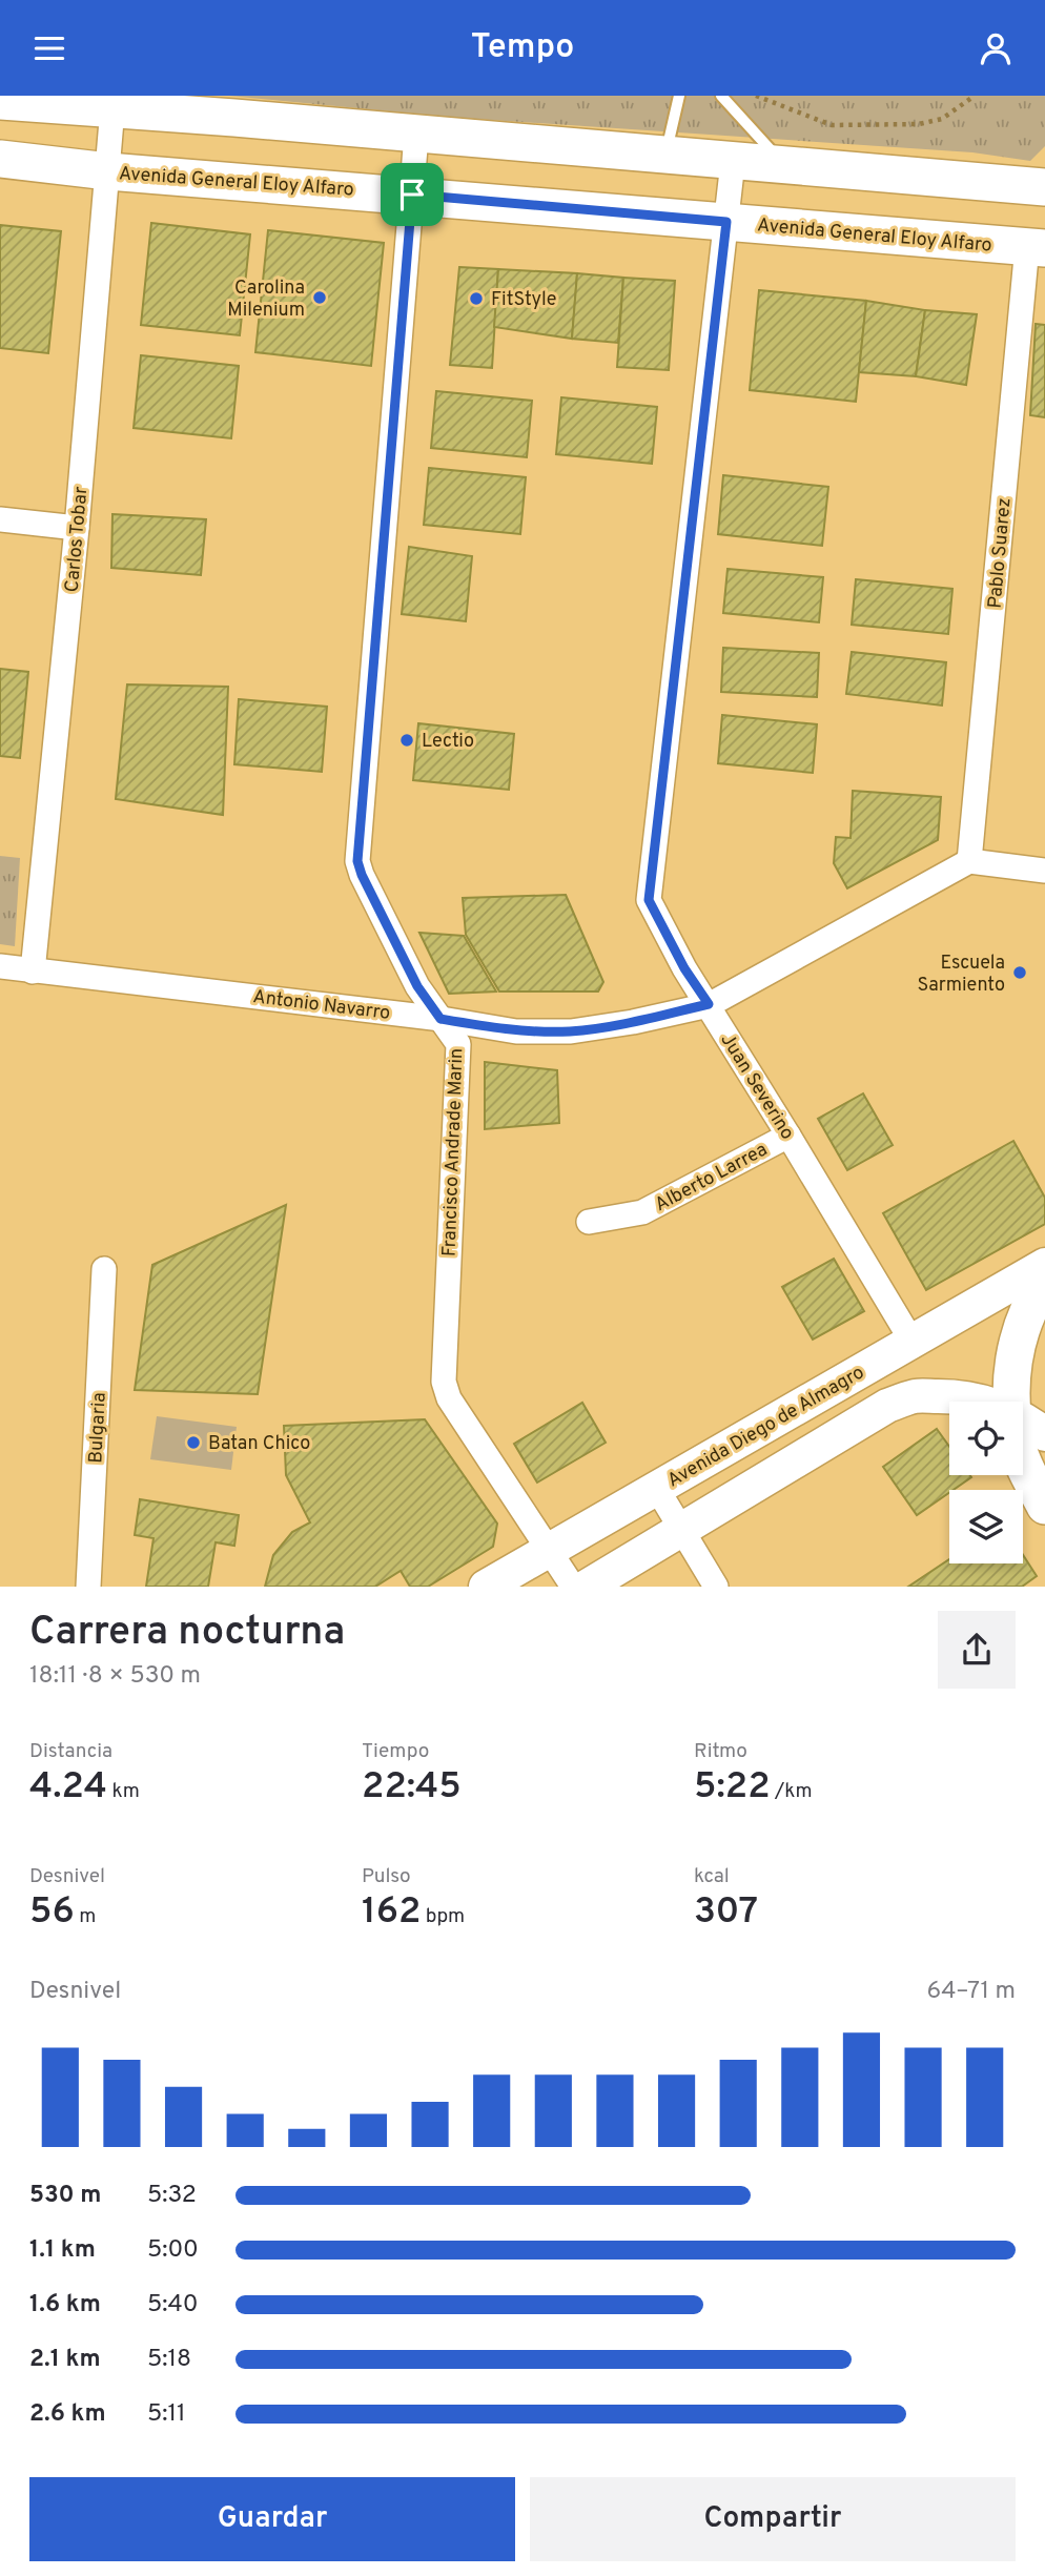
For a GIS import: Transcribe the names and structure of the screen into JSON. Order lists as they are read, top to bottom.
{
  "streets": {
    "main road": ["Avenida General Eloy Alfaro", "Avenida Diego de Almagro"],
    "street": [
      "Carlos Tobar",
      "Pablo Suarez",
      "Antonio Navarro",
      "Juan Severino",
      "Francisco Andrade Marin",
      "Alberto Larrea",
      "Bulgaria"
    ]
  },
  "crossings": [
    ["Avenida General Eloy Alfaro", "Carlos Tobar"],
    ["Avenida General Eloy Alfaro", "Pablo Suarez"],
    ["Avenida General Eloy Alfaro", "Juan Severino"],
    ["Avenida General Eloy Alfaro", "Francisco Andrade Marin"],
    ["Carlos Tobar", "Antonio Navarro"],
    ["Pablo Suarez", "Antonio Navarro"],
    ["Antonio Navarro", "Juan Severino"],
    ["Antonio Navarro", "Francisco Andrade Marin"],
    ["Juan Severino", "Alberto Larrea"],
    ["Juan Severino", "Avenida Diego de Almagro"],
    ["Francisco Andrade Marin", "Avenida Diego de Almagro"]
  ],
  "places": [
    "Carolina Milenium",
    "FitStyle",
    "Lectio",
    "Escuela Sarmiento",
    "Batan Chico"
  ],
  "page": {
    "header": "Tempo",
    "heading": ["Carrera nocturna", "18:11 · 8 × 530 m"],
    "stats": [
      ["Distancia", "4.24 km"],
      ["Tiempo", "22:45"],
      ["Ritmo", "5:22 /km"],
      ["Desnivel", "56 m"],
      ["Pulso", "162 bpm"],
      ["kcal", "307"]
    ],
    "chart": ["Desnivel", "64–71 m"],
    "list": [
      {
        "name": "530 m",
        "note": "5:32"
      },
      {
        "name": "1.1 km",
        "note": "5:00"
      },
      {
        "name": "1.6 km",
        "note": "5:40"
      },
      {
        "name": "2.1 km",
        "note": "5:18"
      },
      {
        "name": "2.6 km",
        "note": "5:11"
      }
    ],
    "buttons": ["Guardar", "Compartir"]
  }
}
